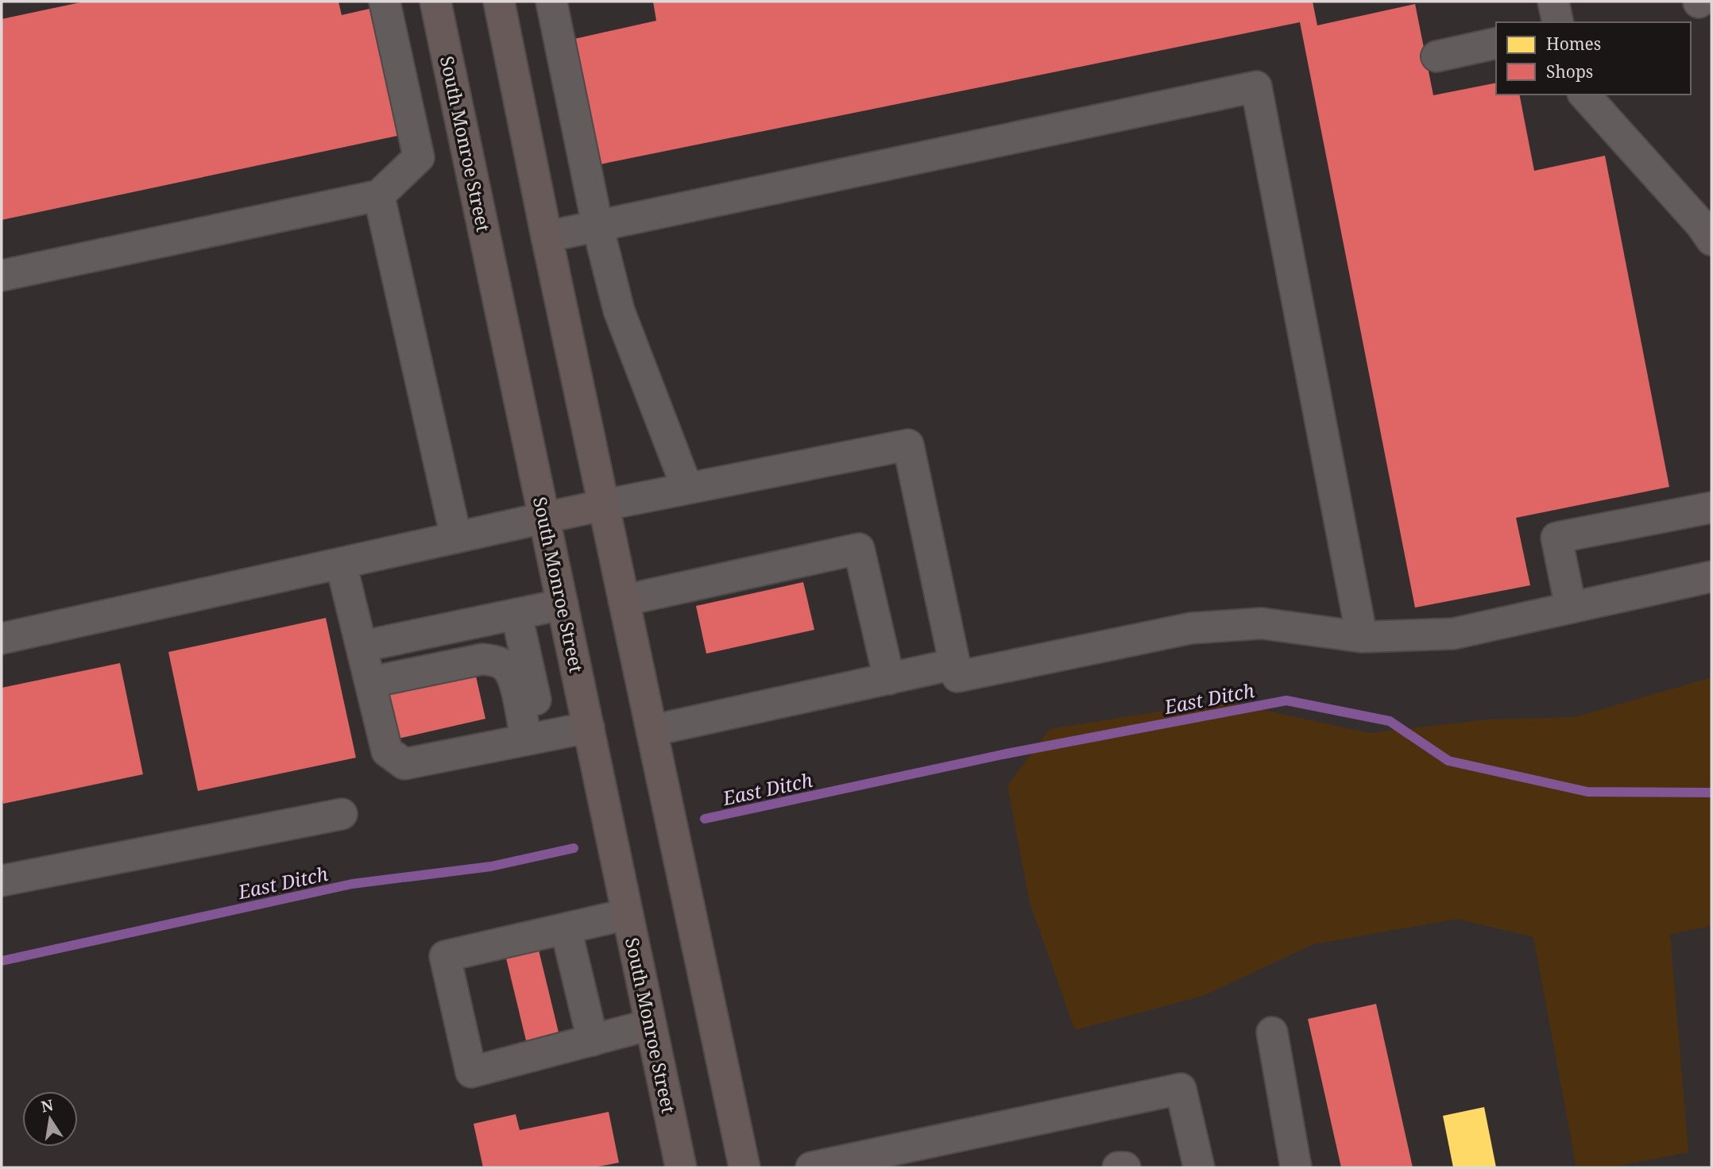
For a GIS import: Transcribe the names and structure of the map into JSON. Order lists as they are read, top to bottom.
{
  "streets": {
    "main road": ["South Monroe Street"]
  },
  "water": ["East Ditch"],
  "legend": ["Homes", "Shops"],
  "north": "top"
}
